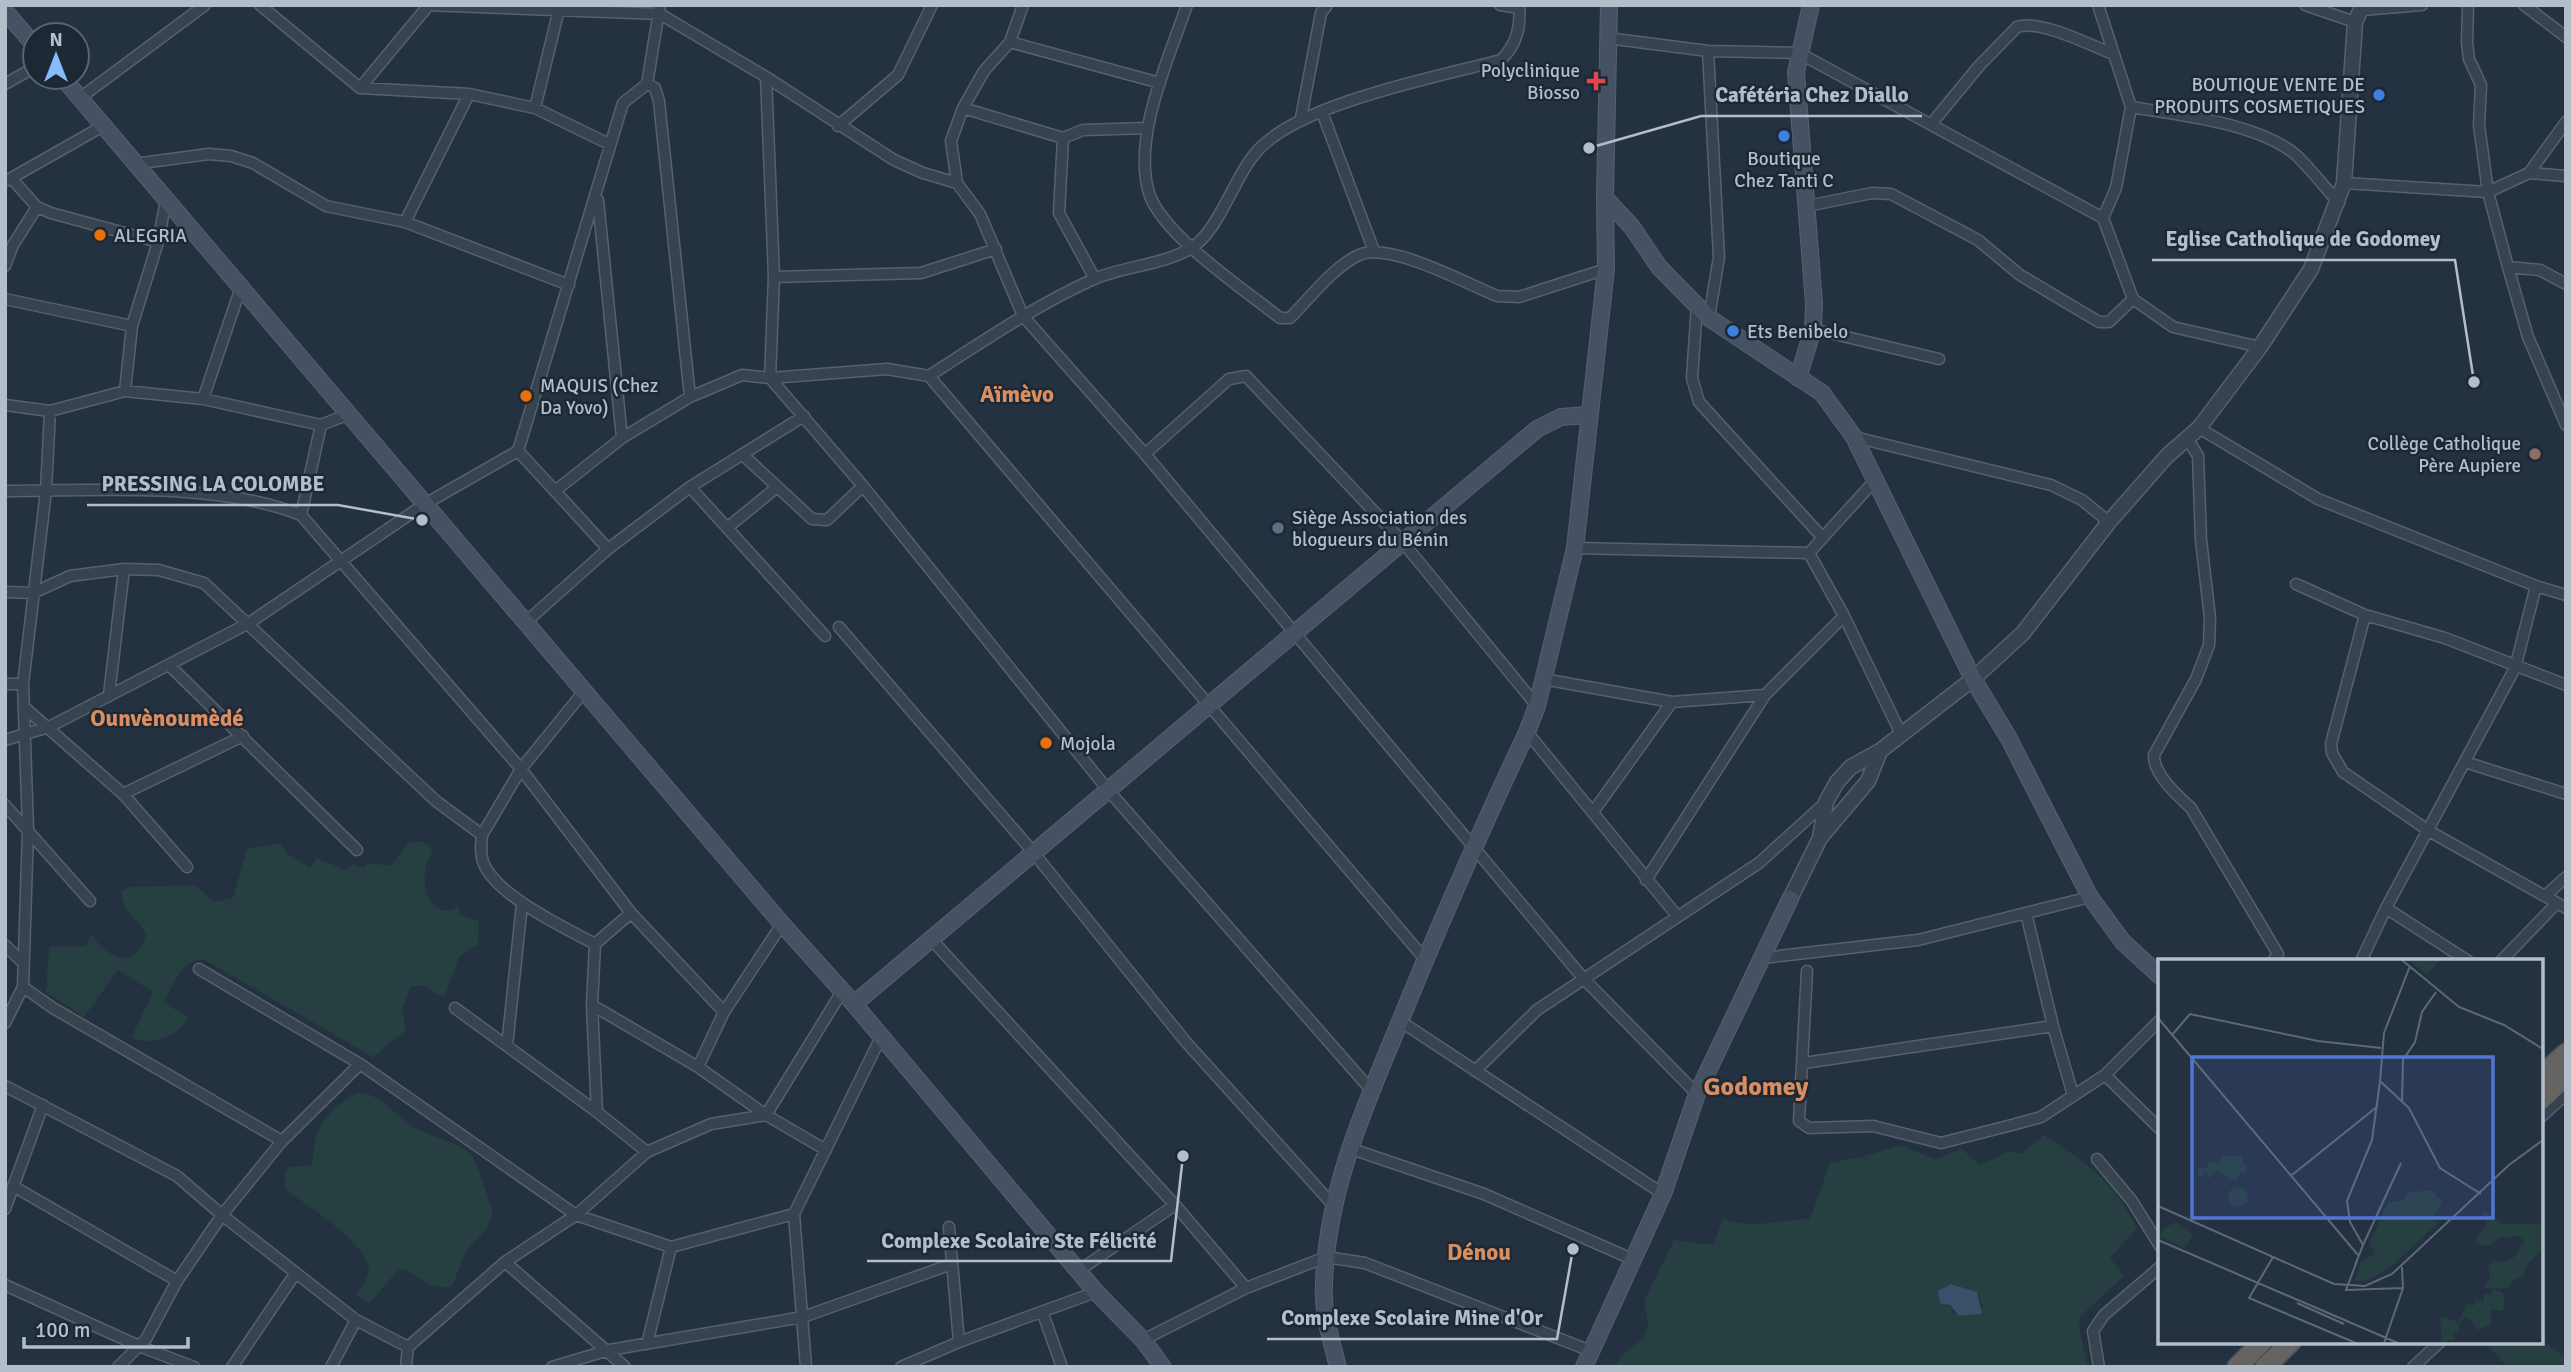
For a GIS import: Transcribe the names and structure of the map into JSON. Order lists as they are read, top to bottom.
{
  "districts": [
    "Aïmèvo",
    "Ounvènoumèdé",
    "Godomey",
    "Dénou"
  ],
  "places": {
    "health": ["Polyclinique Biosso"],
    "other": [
      "BOUTIQUE VENTE DE PRODUITS COSMETIQUES",
      "Boutique Chez Tanti C",
      "Cafétéria Chez Diallo",
      "ALEGRIA",
      "Ets Benibelo",
      "Eglise Catholique de Godomey",
      "MAQUIS (Chez Da Yovo)",
      "Collège Catholique Père Aupiere",
      "PRESSING LA COLOMBE",
      "Siège Association des blogueurs du Bénin",
      "Mojola",
      "Complexe Scolaire Ste Félicité",
      "Complexe Scolaire Mine d'Or"
    ]
  },
  "scale_bar": "100 m",
  "north": "top"
}
